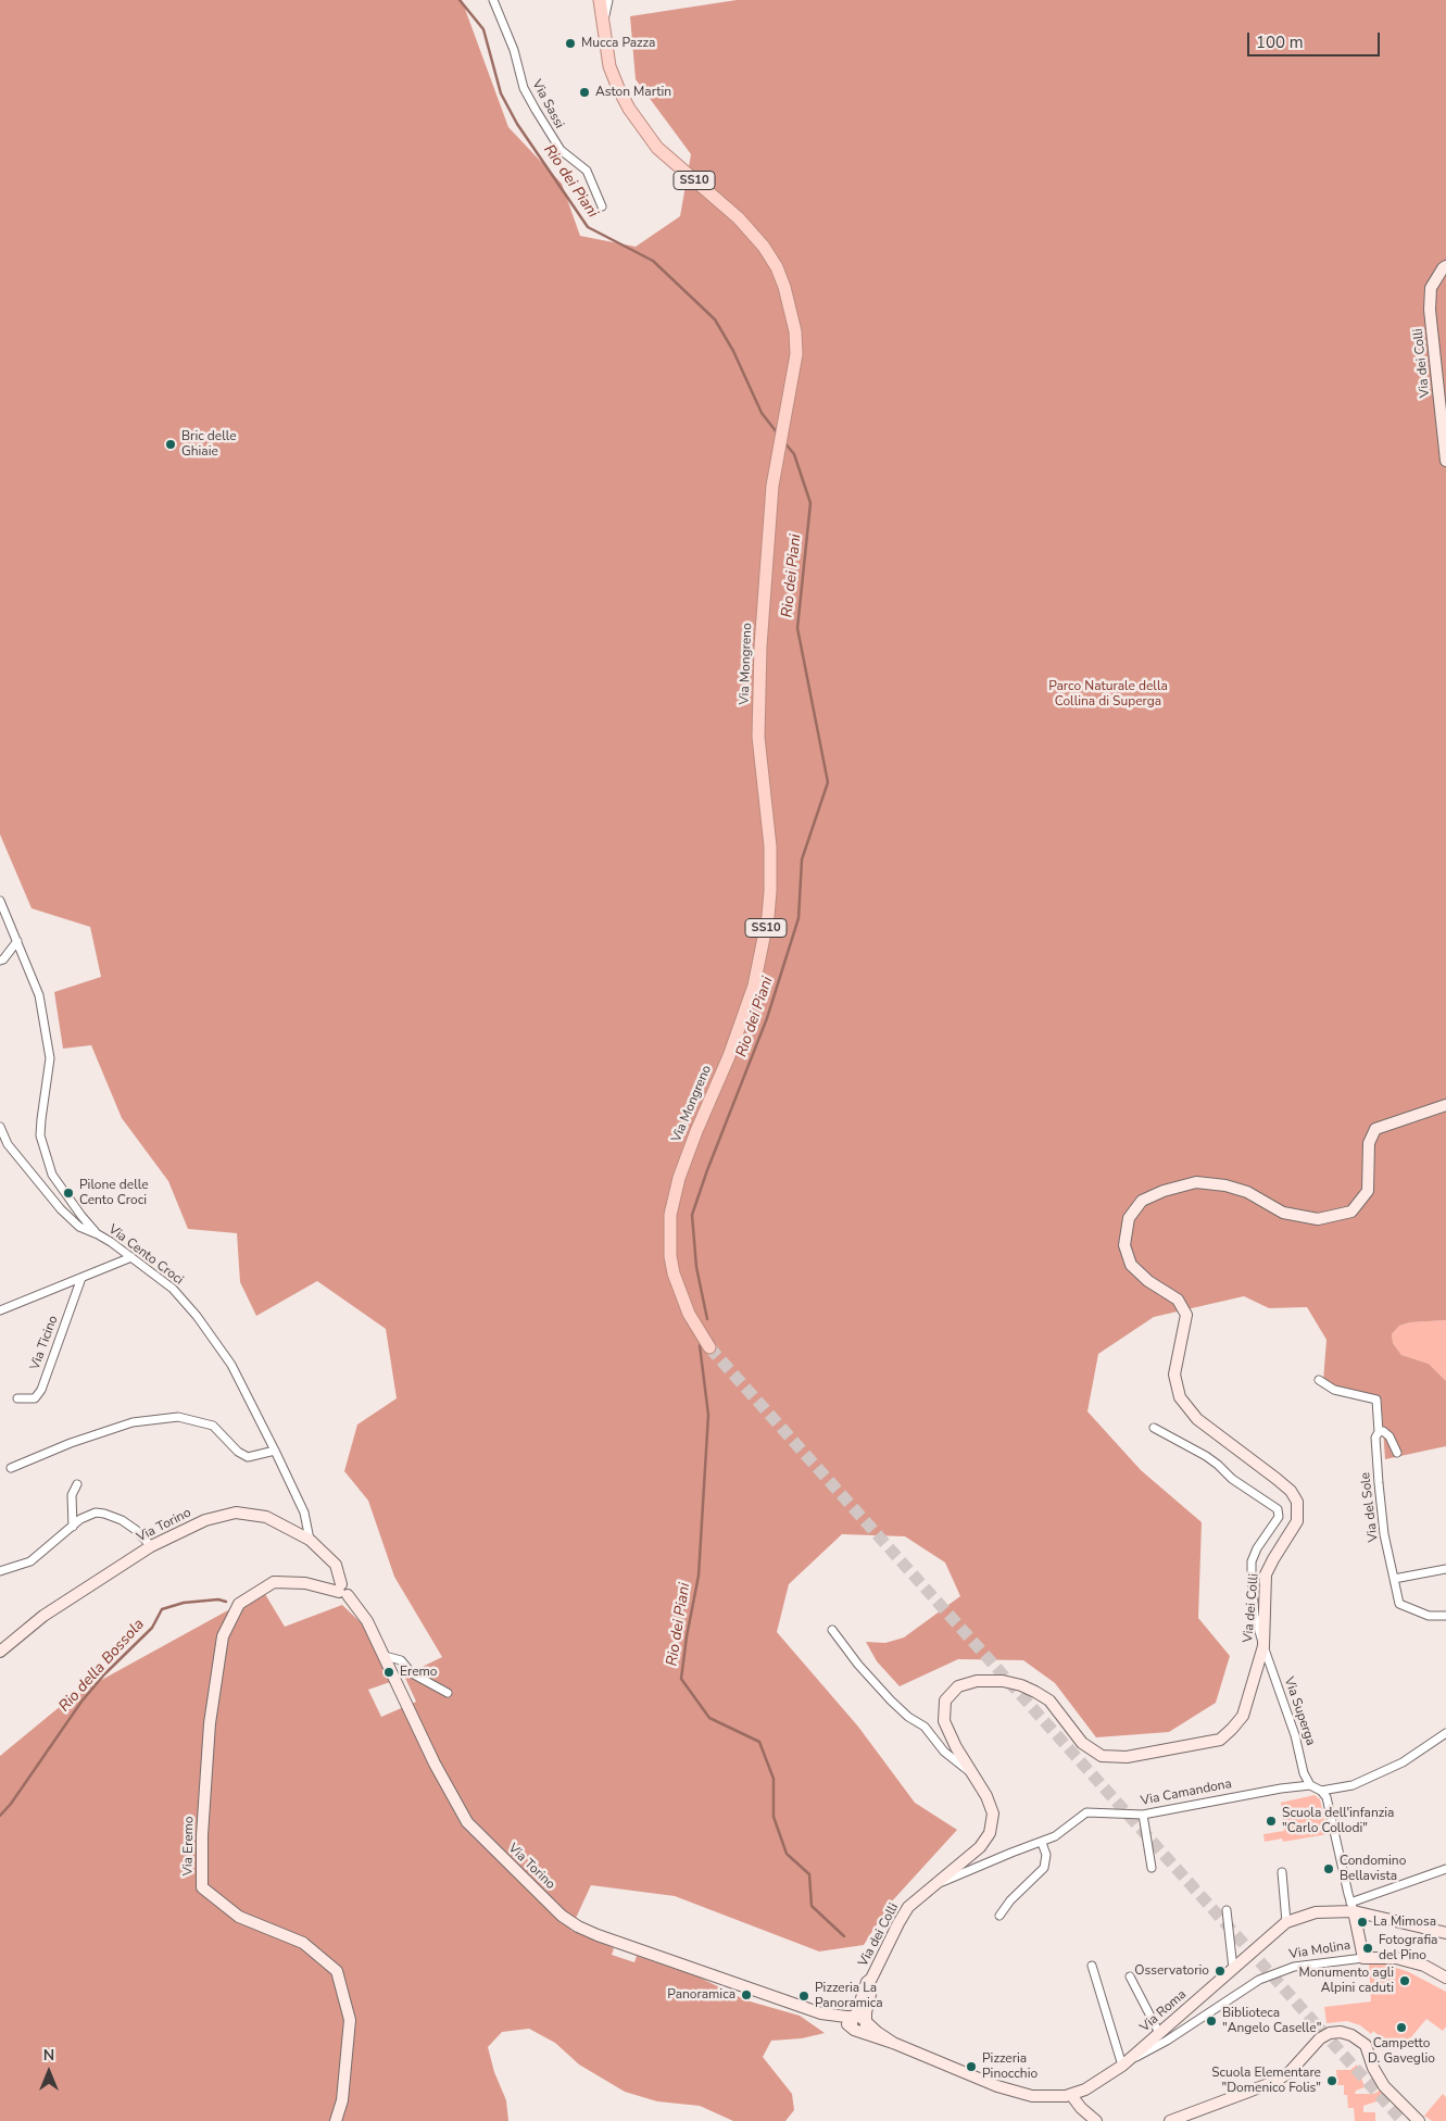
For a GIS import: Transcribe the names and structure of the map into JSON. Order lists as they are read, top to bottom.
{
  "streets": {
    "main road": ["SS10", "Via Mongreno"],
    "street": [
      "Via Sassi",
      "Via dei Colli",
      "Via Cento Croci",
      "Via Ticino",
      "Via del Sole",
      "Via Torino",
      "Via Superga",
      "Via Camandona",
      "Via Eremo",
      "Via Molina",
      "Via Roma"
    ]
  },
  "crossings": [
    ["Via dei Colli", "Via Torino"],
    ["Via dei Colli", "Via Superga"],
    ["Via dei Colli", "Via Camandona"],
    ["Via dei Colli", "Via Roma"],
    ["Via Cento Croci", "Via Ticino"],
    ["Via Cento Croci", "Via Torino"],
    ["Via Torino", "Via Eremo"],
    ["Via Torino", "Via Roma"],
    ["Via Superga", "Via Camandona"],
    ["Via Molina", "Via Roma"]
  ],
  "water": ["Rio dei Piani", "Rio della Bossola"],
  "parks": ["Parco Naturale della Collina di Superga"],
  "places": [
    "Mucca Pazza",
    "Aston Martin",
    "Bric delle Ghiaie",
    "Pilone delle Cento Croci",
    "Eremo",
    "Scuola dell'infanzia \"Carlo Collodi\"",
    "Condomino Bellavista",
    "La Mimosa",
    "Fotografia del Pino",
    "Osservatorio",
    "Monumento agli Alpini caduti",
    "Panoramica",
    "Pizzeria La Panoramica",
    "Biblioteca \"Angelo Caselle\"",
    "Campetto D. Gaveglio",
    "Pizzeria Pinocchio",
    "Scuola Elementare \"Domenico Folis\""
  ],
  "scale_bar": "100 m",
  "north": "top"
}
